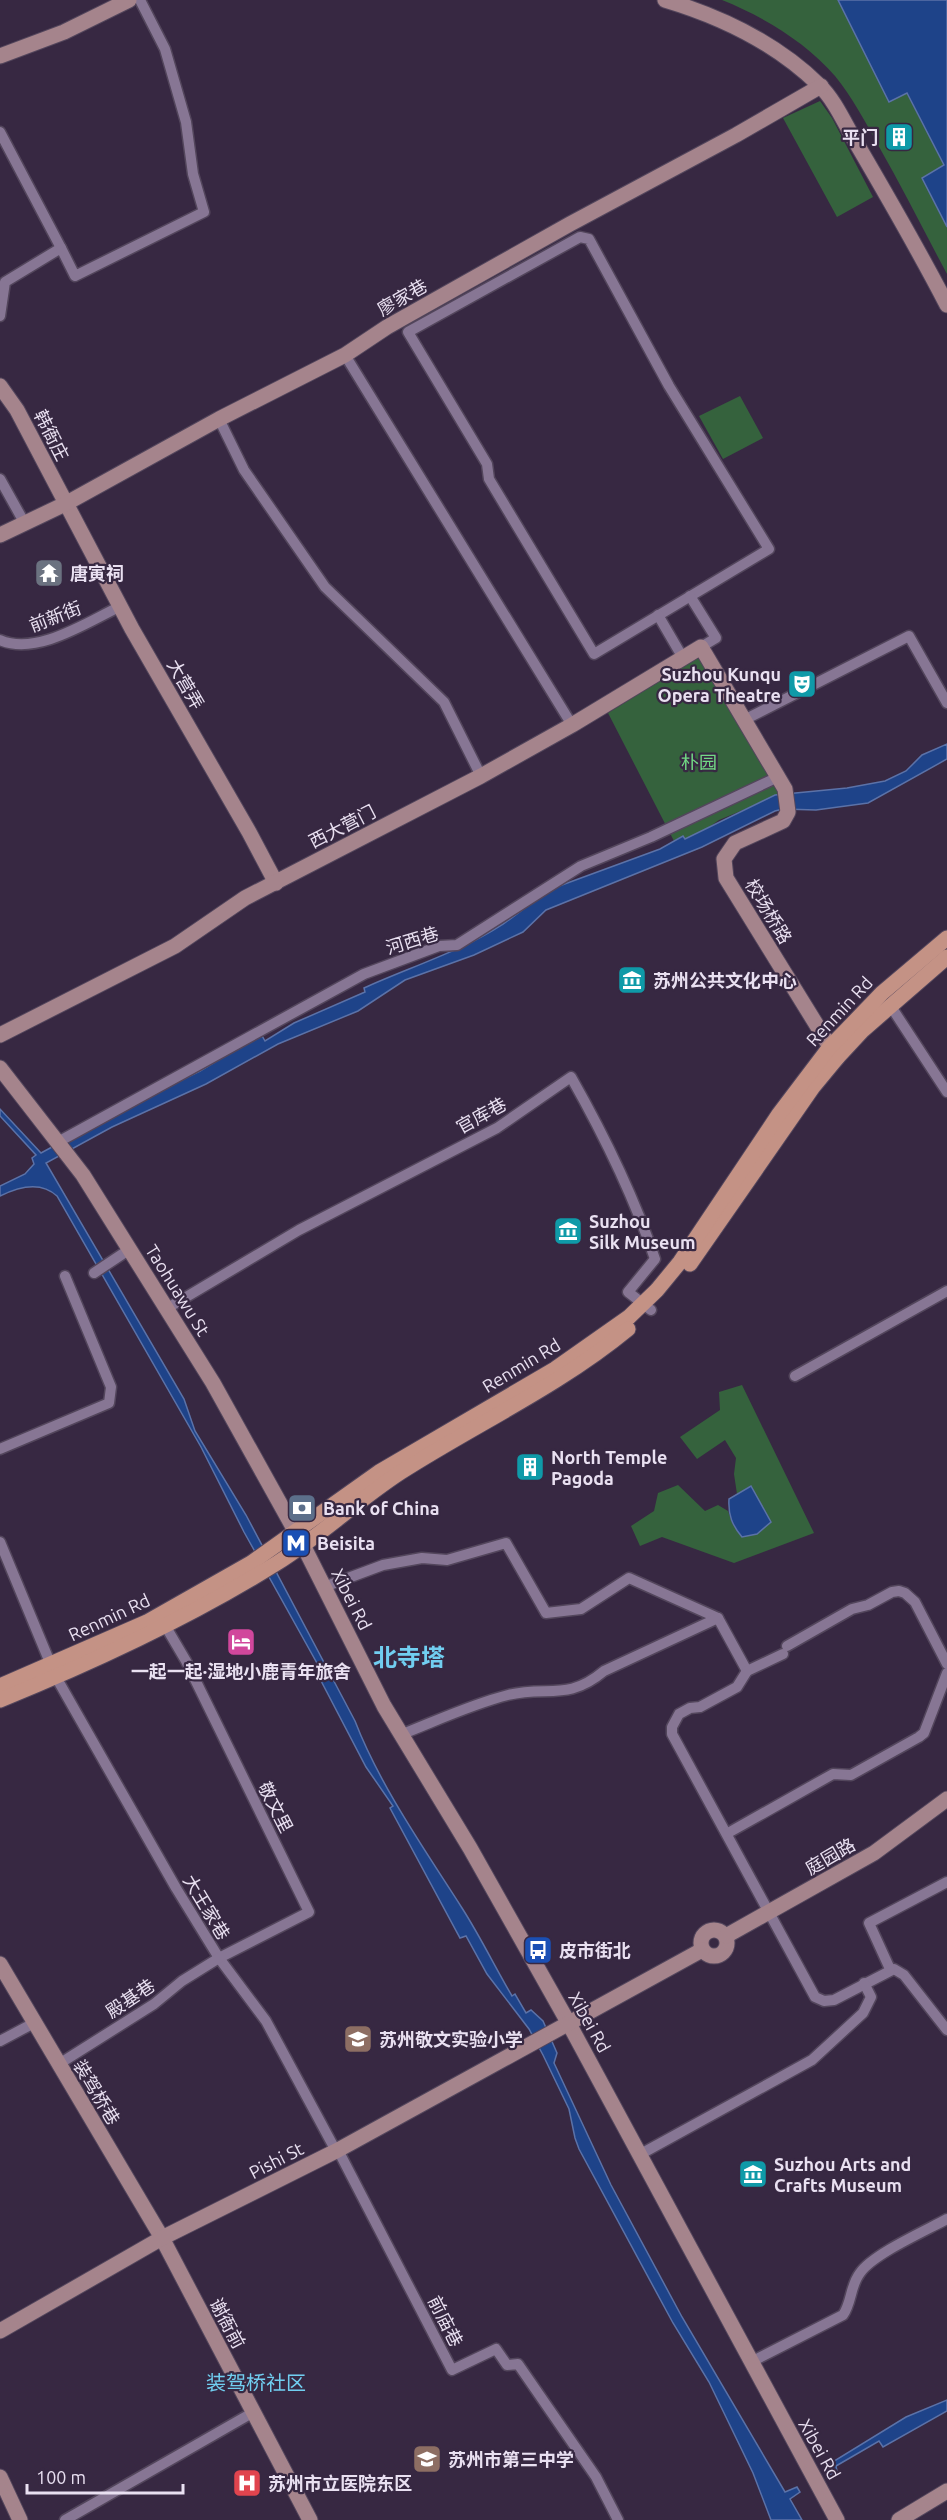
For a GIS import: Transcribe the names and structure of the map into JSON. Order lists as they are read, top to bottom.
{
  "streets": {
    "main road": ["Renmin Rd"],
    "street": [
      "廖家巷",
      "韩衙庄",
      "前新街",
      "大营弄",
      "西大营门",
      "校场桥路",
      "河西巷",
      "官库巷",
      "Taohuawu St",
      "Xibei Rd",
      "敬文里",
      "庭园路",
      "大王家巷",
      "殿基巷",
      "装驾桥巷",
      "Pishi St",
      "前庙巷",
      "谢衙前"
    ]
  },
  "crossings": [
    ["廖家巷", "韩衙庄"],
    ["廖家巷", "大营弄"],
    ["韩衙庄", "大营弄"],
    ["前新街", "大营弄"],
    ["大营弄", "西大营门"],
    ["西大营门", "校场桥路"],
    ["校场桥路", "河西巷"],
    ["校场桥路", "Renmin Rd"],
    ["河西巷", "Taohuawu St"],
    ["Renmin Rd", "官库巷"],
    ["Renmin Rd", "Taohuawu St"],
    ["Renmin Rd", "Xibei Rd"],
    ["Renmin Rd", "敬文里"],
    ["Renmin Rd", "大王家巷"],
    ["官库巷", "Taohuawu St"],
    ["Taohuawu St", "Xibei Rd"],
    ["Xibei Rd", "庭园路"],
    ["Xibei Rd", "Pishi St"],
    ["敬文里", "大王家巷"],
    ["敬文里", "殿基巷"],
    ["庭园路", "Pishi St"],
    ["大王家巷", "殿基巷"],
    ["大王家巷", "Pishi St"],
    ["大王家巷", "前庙巷"],
    ["殿基巷", "装驾桥巷"],
    ["装驾桥巷", "Pishi St"],
    ["装驾桥巷", "谢衙前"],
    ["Pishi St", "前庙巷"],
    ["Pishi St", "谢衙前"]
  ],
  "districts": ["北寺塔", "装驾桥社区"],
  "parks": ["朴园"],
  "places": {
    "building": ["平门", "North Temple Pagoda"],
    "temple": ["唐寅祠"],
    "theatre": ["Suzhou Kunqu Opera Theatre"],
    "museum": ["苏州公共文化中心", "Suzhou Silk Museum", "Suzhou Arts and Crafts Museum"],
    "bank": ["Bank of China"],
    "metro station": ["Beisita"],
    "hotel": ["一起一起·湿地小鹿青年旅舍"],
    "bus stop": ["皮市街北"],
    "school or university": ["苏州敬文实验小学", "苏州市第三中学"],
    "hospital": ["苏州市立医院东区"]
  },
  "scale_bar": "100 m"
}
